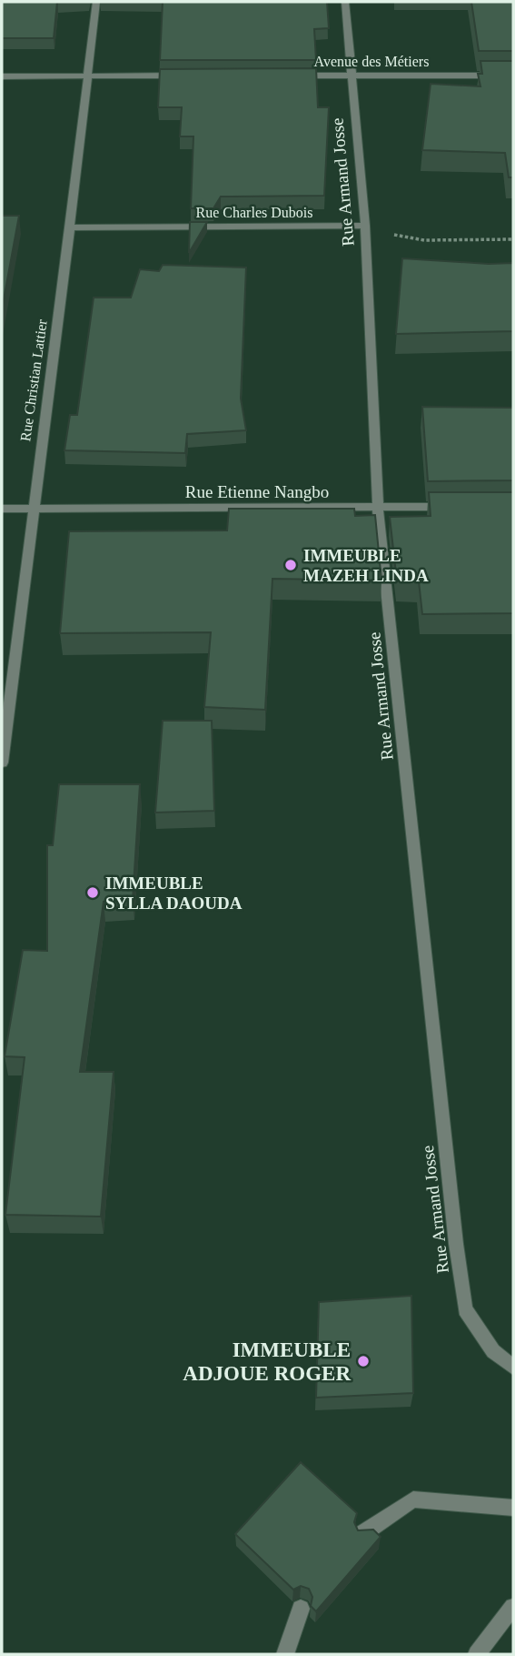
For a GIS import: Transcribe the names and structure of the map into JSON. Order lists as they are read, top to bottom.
{
  "streets": {
    "street": [
      "Avenue des Métiers",
      "Rue Armand Josse",
      "Rue Charles Dubois",
      "Rue Christian Lattier",
      "Rue Etienne Nangbo"
    ]
  },
  "crossings": [
    ["Avenue des Métiers", "Rue Armand Josse"],
    ["Rue Armand Josse", "Rue Charles Dubois"],
    ["Rue Armand Josse", "Rue Etienne Nangbo"],
    ["Rue Charles Dubois", "Rue Christian Lattier"],
    ["Rue Christian Lattier", "Rue Etienne Nangbo"]
  ],
  "places": ["IMMEUBLE MAZEH LINDA", "IMMEUBLE SYLLA DAOUDA", "IMMEUBLE ADJOUE ROGER"]
}
